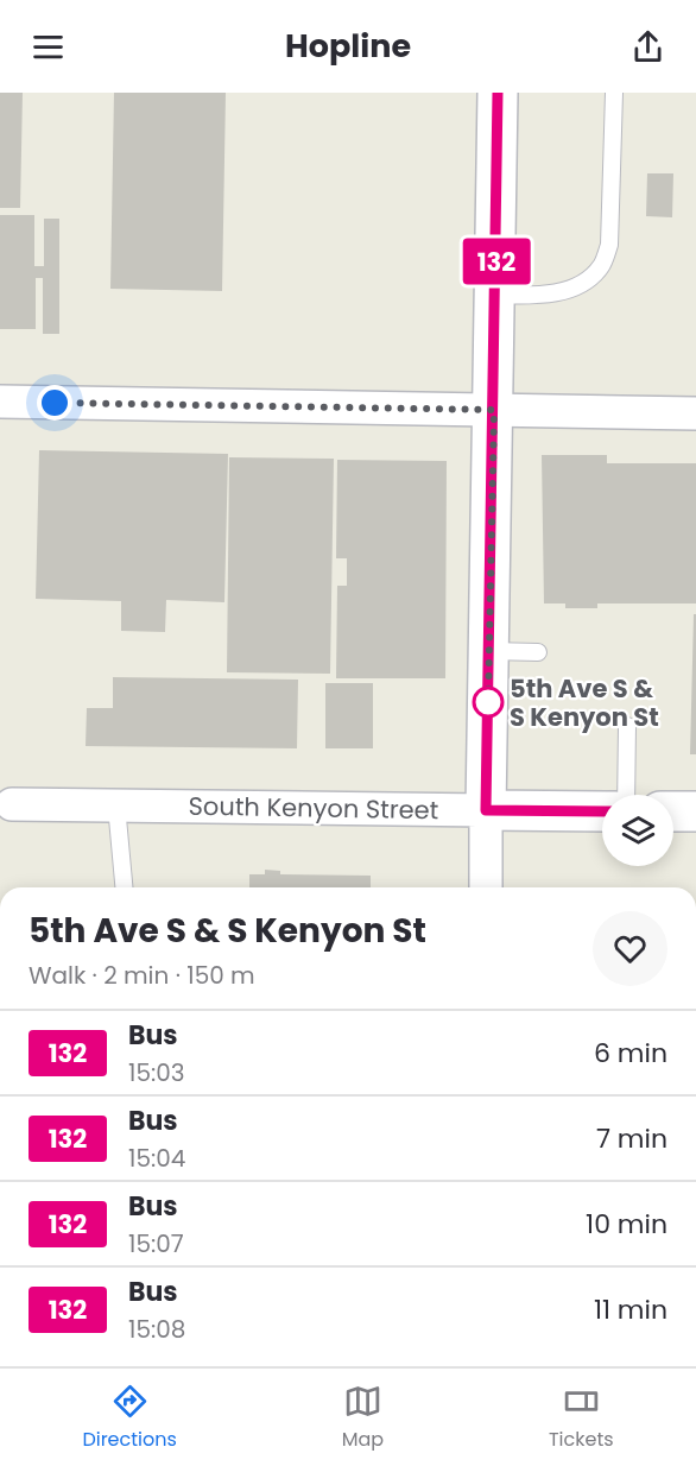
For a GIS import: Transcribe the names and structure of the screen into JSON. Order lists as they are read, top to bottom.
{
  "streets": {
    "street": ["South Kenyon Street"]
  },
  "places": ["5th Ave S & S Kenyon St"],
  "lines": ["bus line 132"],
  "page": {
    "header": "Hopline",
    "on_map": "132",
    "heading": ["5th Ave S & S Kenyon St", "Walk · 2 min · 150 m"],
    "list": [
      {
        "mark": "132",
        "name": "Bus",
        "note": "15:03",
        "value": "6 min"
      },
      {
        "mark": "132",
        "name": "Bus",
        "note": "15:04",
        "value": "7 min"
      },
      {
        "mark": "132",
        "name": "Bus",
        "note": "15:07",
        "value": "10 min"
      },
      {
        "mark": "132",
        "name": "Bus",
        "note": "15:08",
        "value": "11 min"
      }
    ],
    "tabs": ["Directions", "Map", "Tickets"]
  }
}
